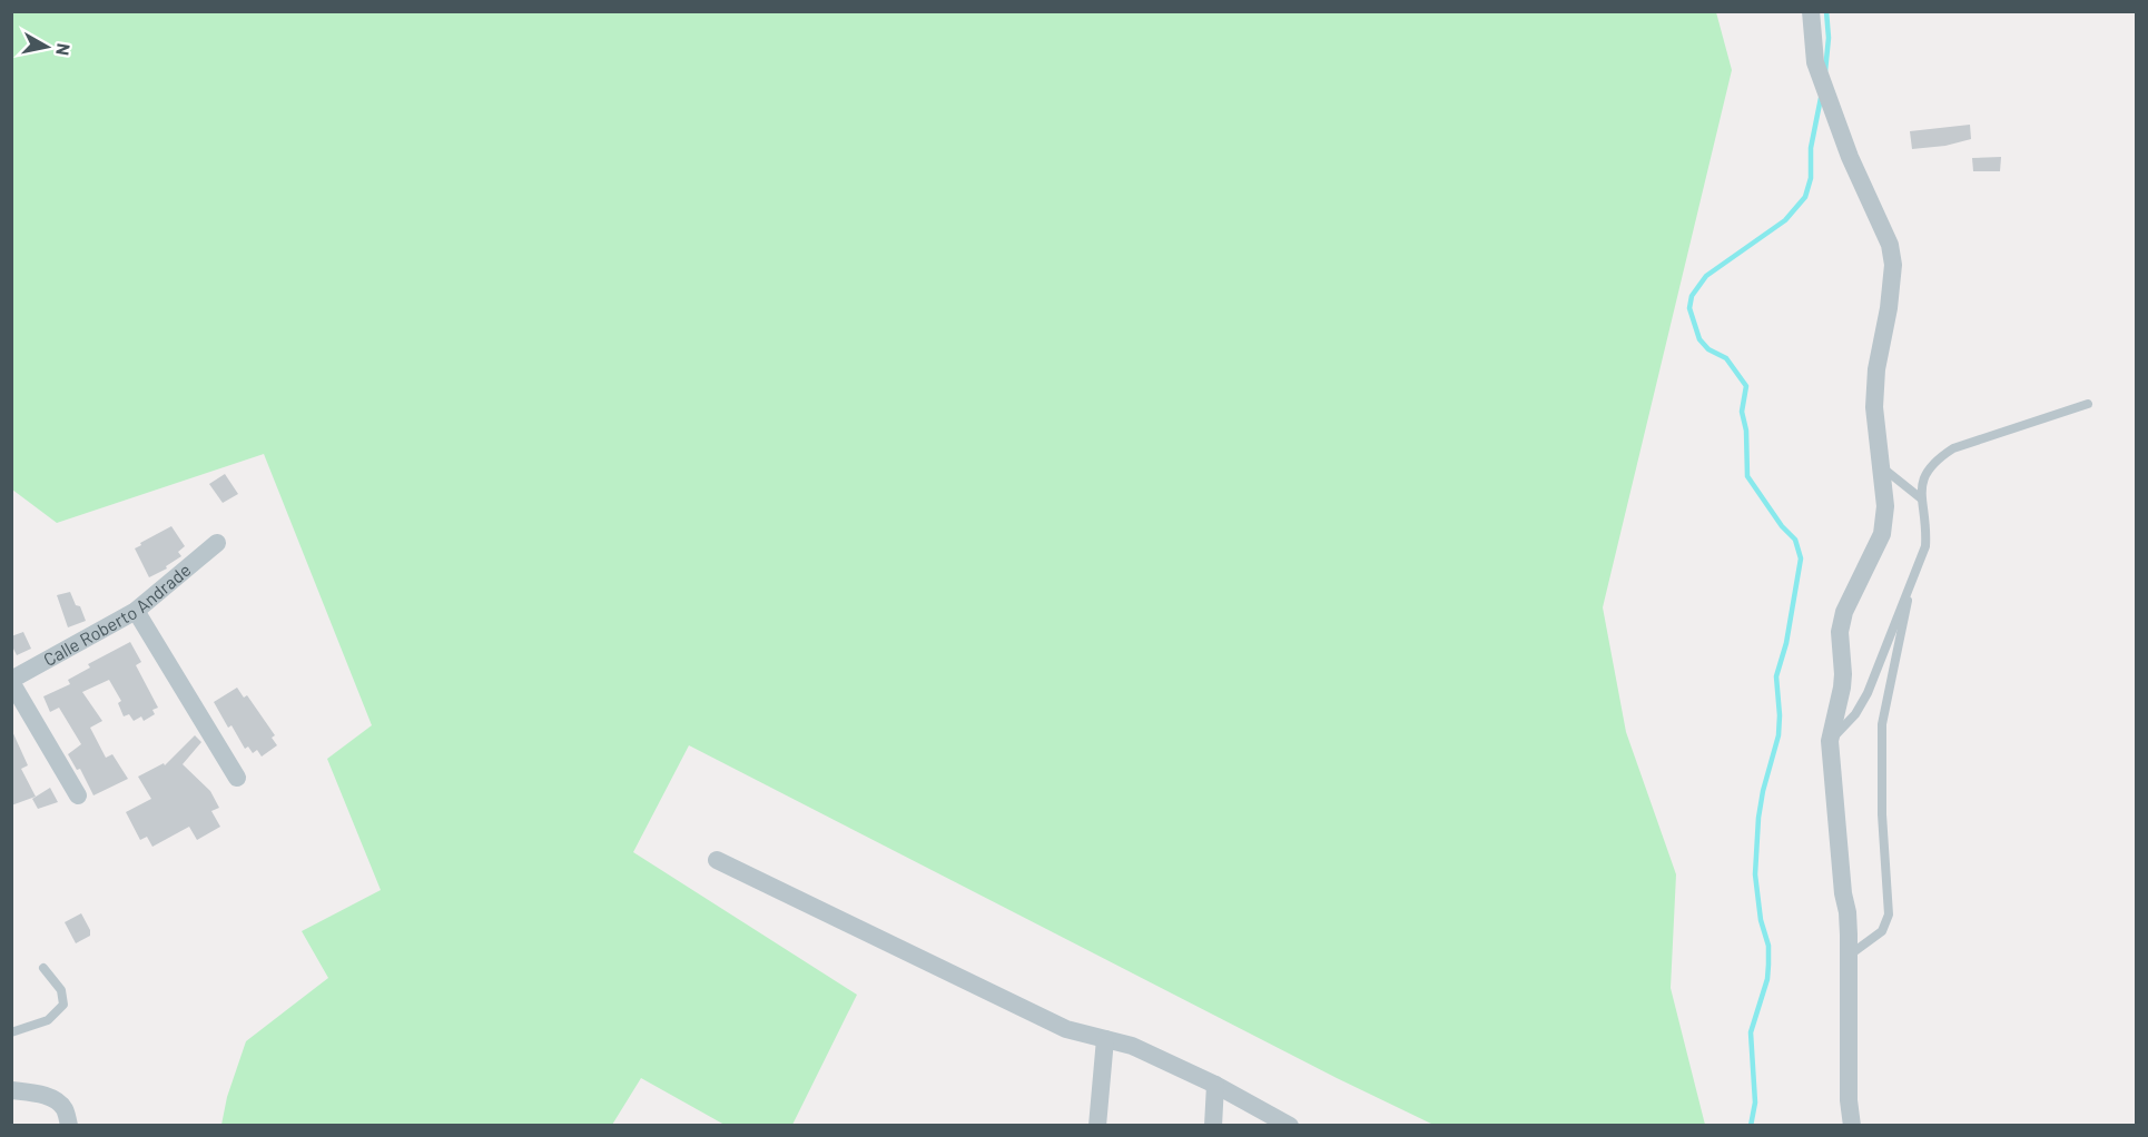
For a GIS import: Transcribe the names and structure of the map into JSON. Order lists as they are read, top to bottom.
{
  "streets": {
    "street": ["Calle Roberto Andrade"]
  },
  "north": "right"
}
